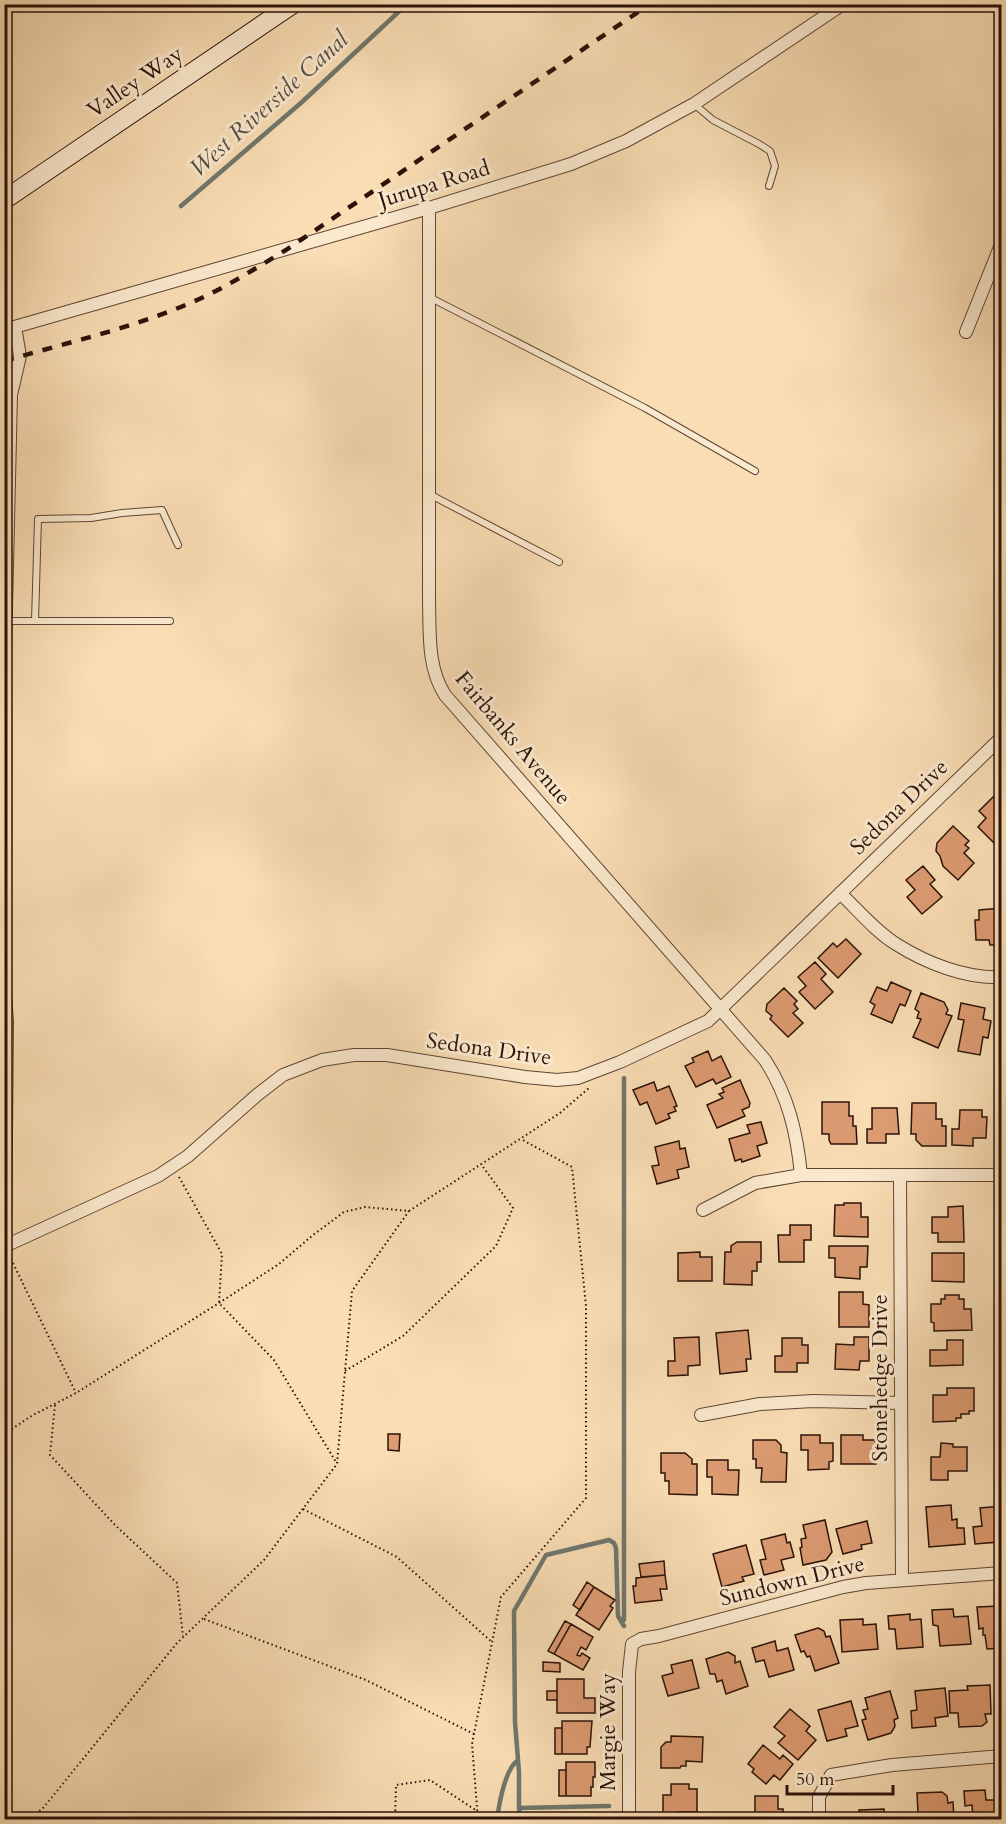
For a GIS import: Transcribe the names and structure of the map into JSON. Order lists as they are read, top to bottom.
{
  "streets": {
    "street": [
      "Valley Way",
      "Jurupa Road",
      "Fairbanks Avenue",
      "Sedona Drive",
      "Stonehedge Drive",
      "Sundown Drive",
      "Margie Way"
    ]
  },
  "crossings": [
    ["Jurupa Road", "Fairbanks Avenue"],
    ["Fairbanks Avenue", "Sedona Drive"],
    ["Stonehedge Drive", "Sundown Drive"],
    ["Sundown Drive", "Margie Way"]
  ],
  "water": ["West Riverside Canal"],
  "scale_bar": "50 m"
}
